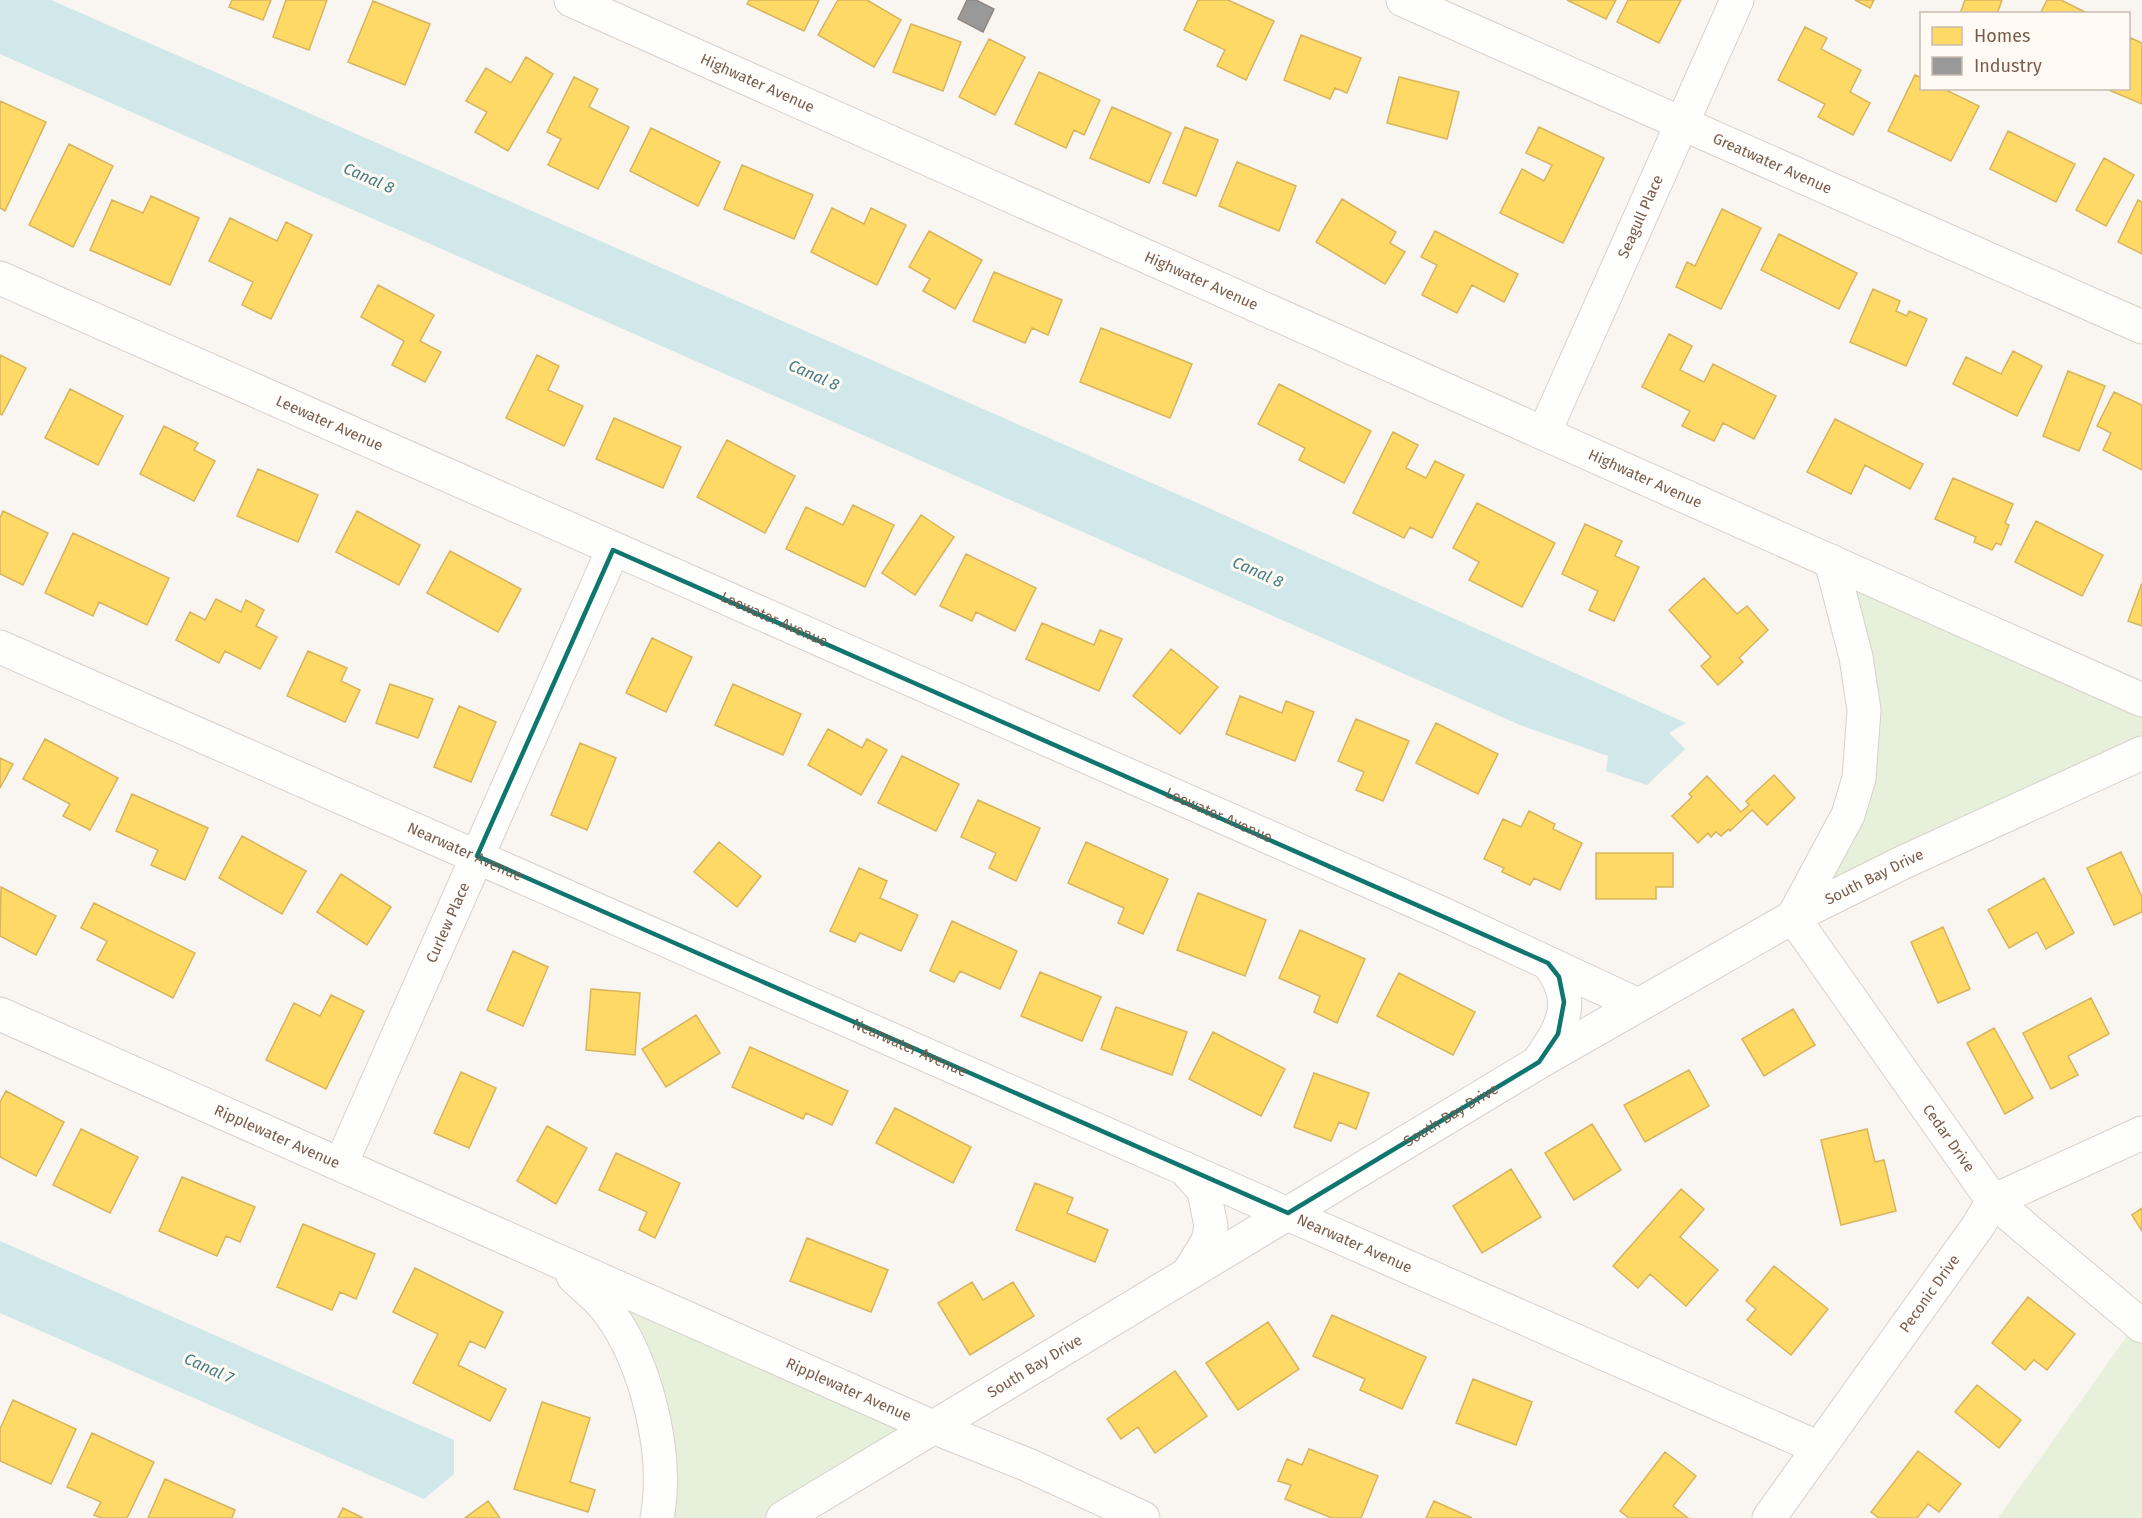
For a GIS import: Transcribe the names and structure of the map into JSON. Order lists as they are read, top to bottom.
{
  "streets": {
    "street": [
      "Highwater Avenue",
      "Greatwater Avenue",
      "Seagull Place",
      "Leewater Avenue",
      "Nearwater Avenue",
      "South Bay Drive",
      "Curlew Place",
      "Ripplewater Avenue",
      "Cedar Drive",
      "Peconic Drive"
    ]
  },
  "crossings": [
    ["Highwater Avenue", "Seagull Place"],
    ["Greatwater Avenue", "Seagull Place"],
    ["Leewater Avenue", "South Bay Drive"],
    ["Leewater Avenue", "Curlew Place"],
    ["Nearwater Avenue", "South Bay Drive"],
    ["Nearwater Avenue", "Curlew Place"],
    ["Nearwater Avenue", "Peconic Drive"],
    ["South Bay Drive", "Ripplewater Avenue"],
    ["South Bay Drive", "Cedar Drive"],
    ["Curlew Place", "Ripplewater Avenue"],
    ["Cedar Drive", "Peconic Drive"]
  ],
  "water": ["Canal 8", "Canal 7"],
  "legend": ["Homes", "Industry"]
}
